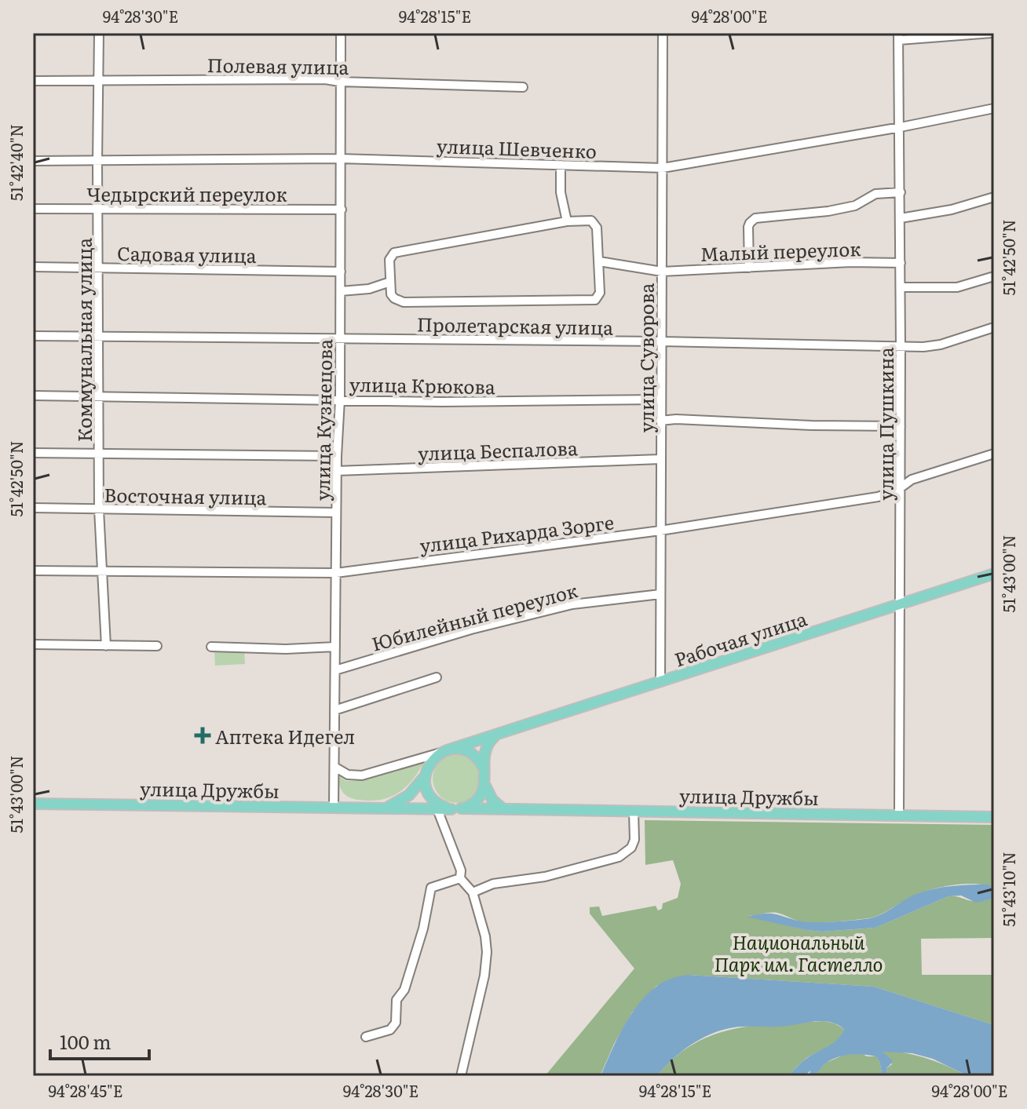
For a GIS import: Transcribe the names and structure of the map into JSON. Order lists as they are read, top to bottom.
{
  "streets": {
    "main road": ["Рабочая улица", "улица Дружбы"],
    "street": [
      "Полевая улица",
      "улица Шевченко",
      "Чедырский переулок",
      "Малый переулок",
      "Садовая улица",
      "Пролетарская улица",
      "Коммунальная улица",
      "улица Суворова",
      "улица Крюкова",
      "улица Кузнецова",
      "улица Пушкина",
      "улица Беспалова",
      "Восточная улица",
      "улица Рихарда Зорге",
      "Юбилейный переулок"
    ]
  },
  "crossings": [
    ["Полевая улица", "Коммунальная улица"],
    ["Полевая улица", "улица Кузнецова"],
    ["улица Шевченко", "Коммунальная улица"],
    ["улица Шевченко", "улица Суворова"],
    ["улица Шевченко", "улица Кузнецова"],
    ["улица Шевченко", "улица Пушкина"],
    ["Чедырский переулок", "Коммунальная улица"],
    ["Чедырский переулок", "улица Кузнецова"],
    ["Малый переулок", "улица Суворова"],
    ["Малый переулок", "улица Пушкина"],
    ["Садовая улица", "Коммунальная улица"],
    ["Садовая улица", "улица Кузнецова"],
    ["Пролетарская улица", "Коммунальная улица"],
    ["Пролетарская улица", "улица Суворова"],
    ["Пролетарская улица", "улица Кузнецова"],
    ["Пролетарская улица", "улица Пушкина"],
    ["Коммунальная улица", "улица Крюкова"],
    ["Коммунальная улица", "Восточная улица"],
    ["Коммунальная улица", "улица Рихарда Зорге"],
    ["улица Суворова", "улица Крюкова"],
    ["улица Суворова", "улица Беспалова"],
    ["улица Суворова", "улица Рихарда Зорге"],
    ["улица Суворова", "Юбилейный переулок"],
    ["улица Суворова", "Рабочая улица"],
    ["улица Крюкова", "улица Кузнецова"],
    ["улица Кузнецова", "улица Беспалова"],
    ["улица Кузнецова", "Восточная улица"],
    ["улица Кузнецова", "улица Рихарда Зорге"],
    ["улица Кузнецова", "Юбилейный переулок"],
    ["улица Кузнецова", "улица Дружбы"],
    ["улица Пушкина", "улица Рихарда Зорге"],
    ["улица Пушкина", "Рабочая улица"],
    ["улица Пушкина", "улица Дружбы"],
    ["Рабочая улица", "улица Дружбы"]
  ],
  "parks": ["Национальный Парк им. Гастелло"],
  "places": {
    "health": ["Аптека Идегел"]
  },
  "scale_bar": "100 m",
  "coordinates": [
    "94°28'30\"E",
    "94°28'15\"E",
    "94°28'00\"E",
    "51°42'40\"N",
    "51°42'50\"N",
    "51°43'00\"N",
    "51°43'10\"N",
    "94°28'45\"E"
  ]
}
